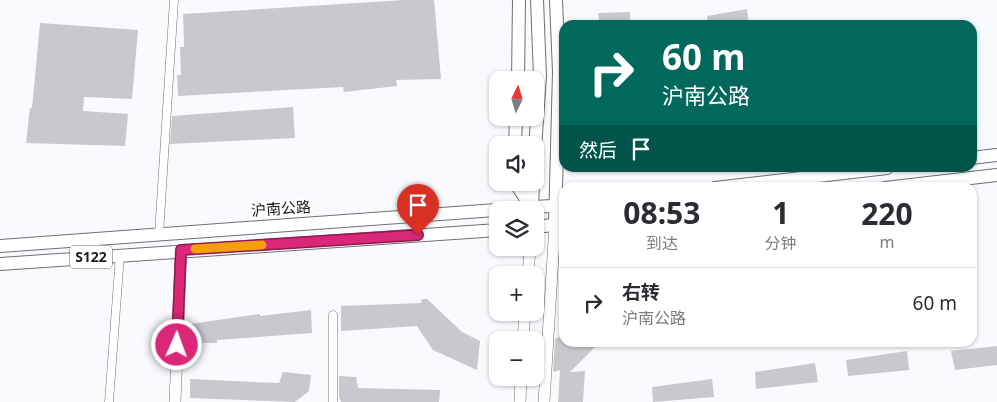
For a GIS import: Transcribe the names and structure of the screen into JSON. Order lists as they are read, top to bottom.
{
  "streets": {
    "main road": ["沪南公路", "S122"]
  },
  "north": "top",
  "page": {
    "turn": ["60 m", "沪南公路"],
    "map_buttons": ["+", "−"],
    "then": "然后",
    "eta": [
      "08:53",
      "到达",
      "1",
      "分钟",
      "220",
      "m"
    ],
    "list": [
      {
        "name": "右转",
        "note": "沪南公路",
        "value": "60 m"
      }
    ]
  }
}
